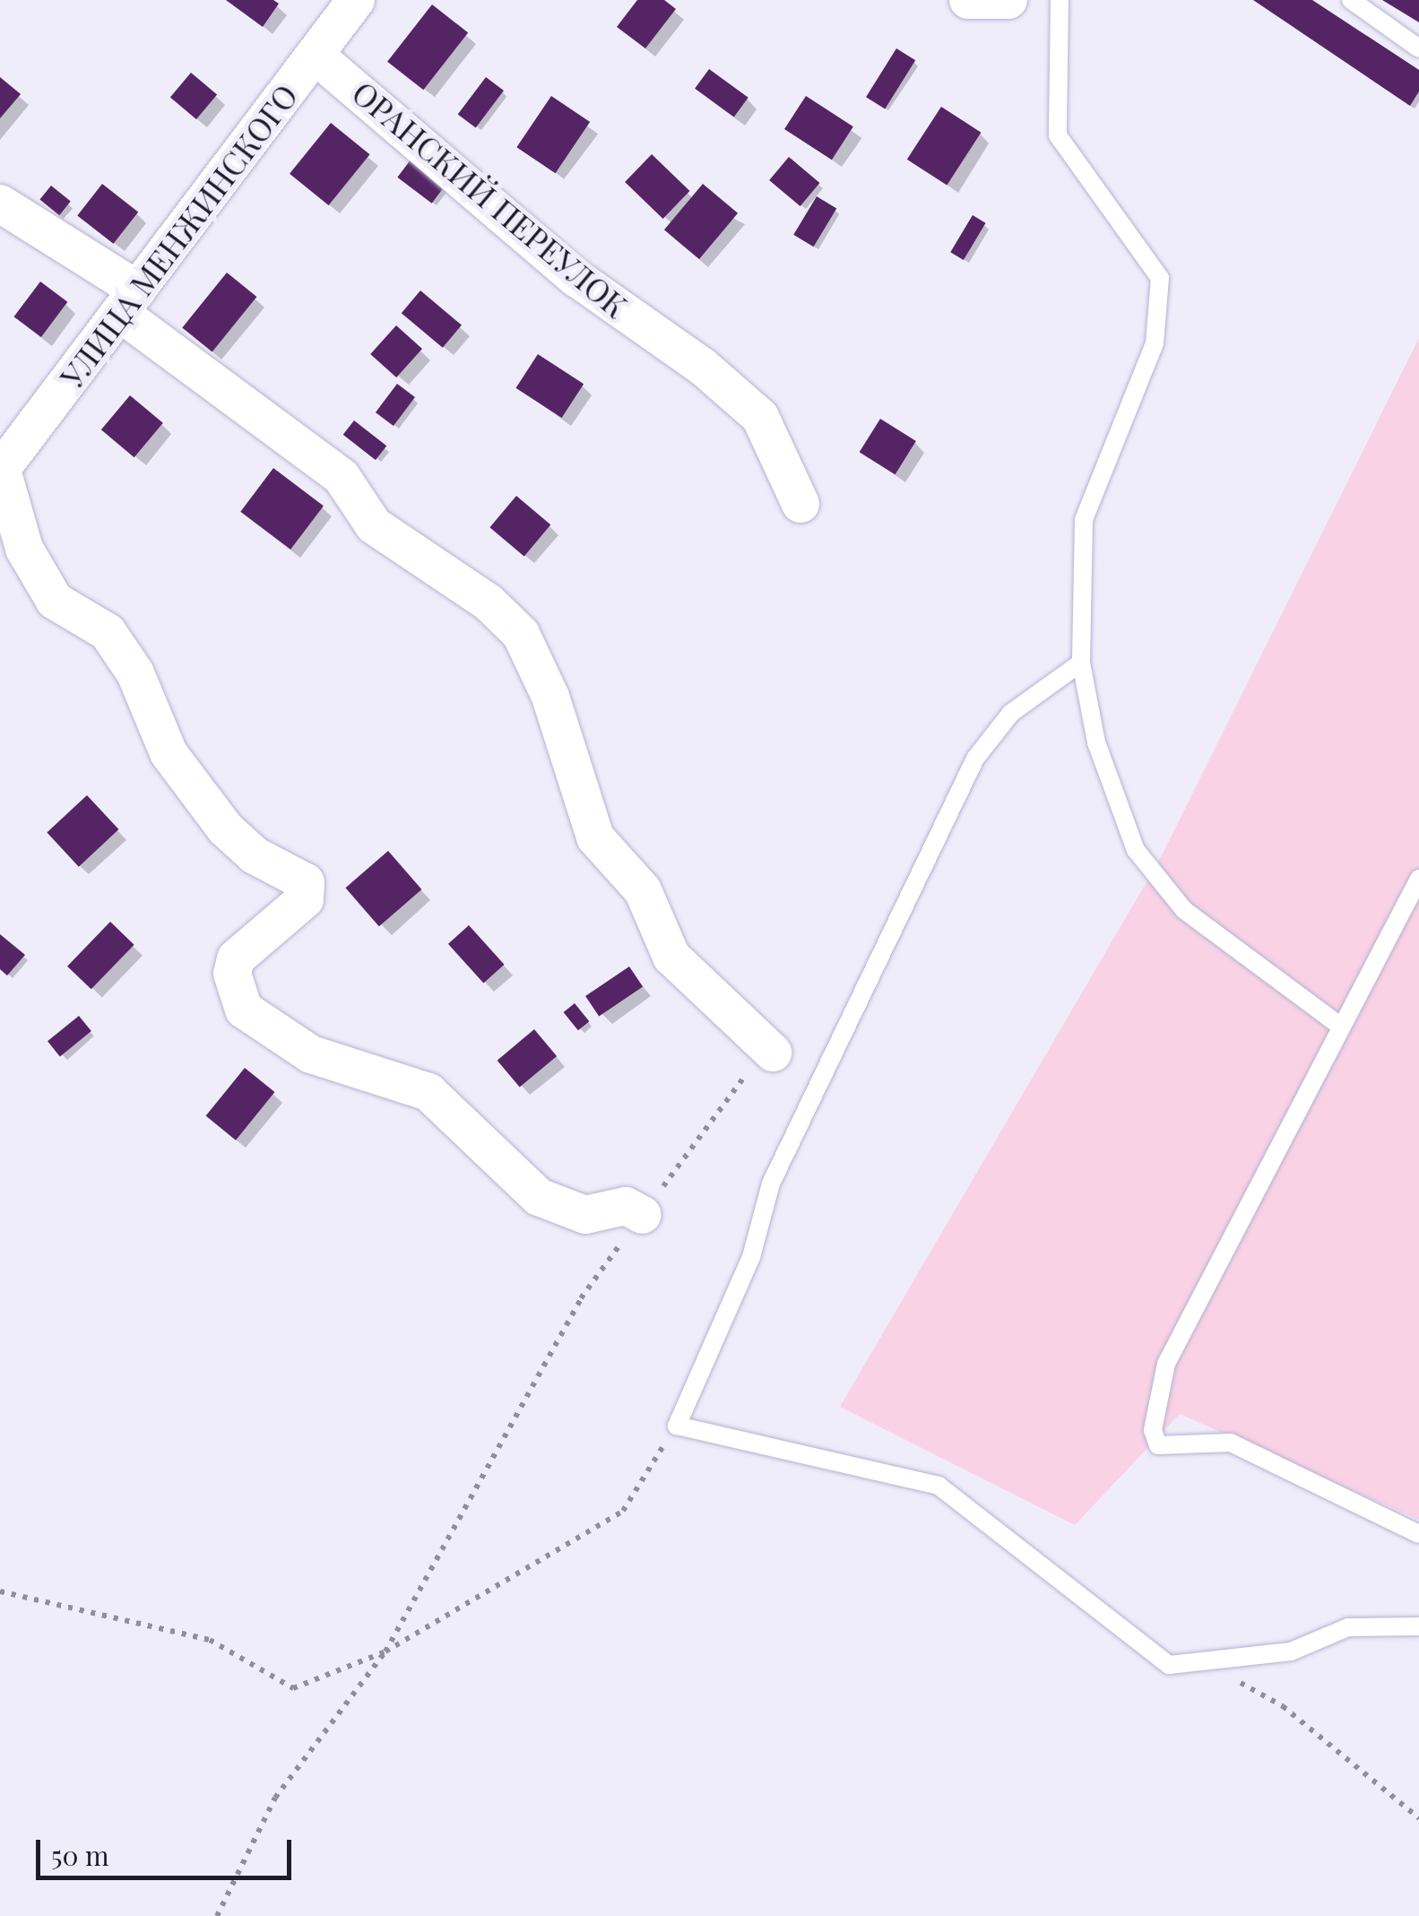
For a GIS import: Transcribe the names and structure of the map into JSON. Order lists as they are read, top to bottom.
{
  "streets": {
    "street": ["ОРАНСКИЙ ПЕРЕУЛОК", "УЛИЦА МЕНЖИНСКОГО"]
  },
  "crossings": [
    ["ОРАНСКИЙ ПЕРЕУЛОК", "УЛИЦА МЕНЖИНСКОГО"]
  ],
  "scale_bar": "50 m"
}
